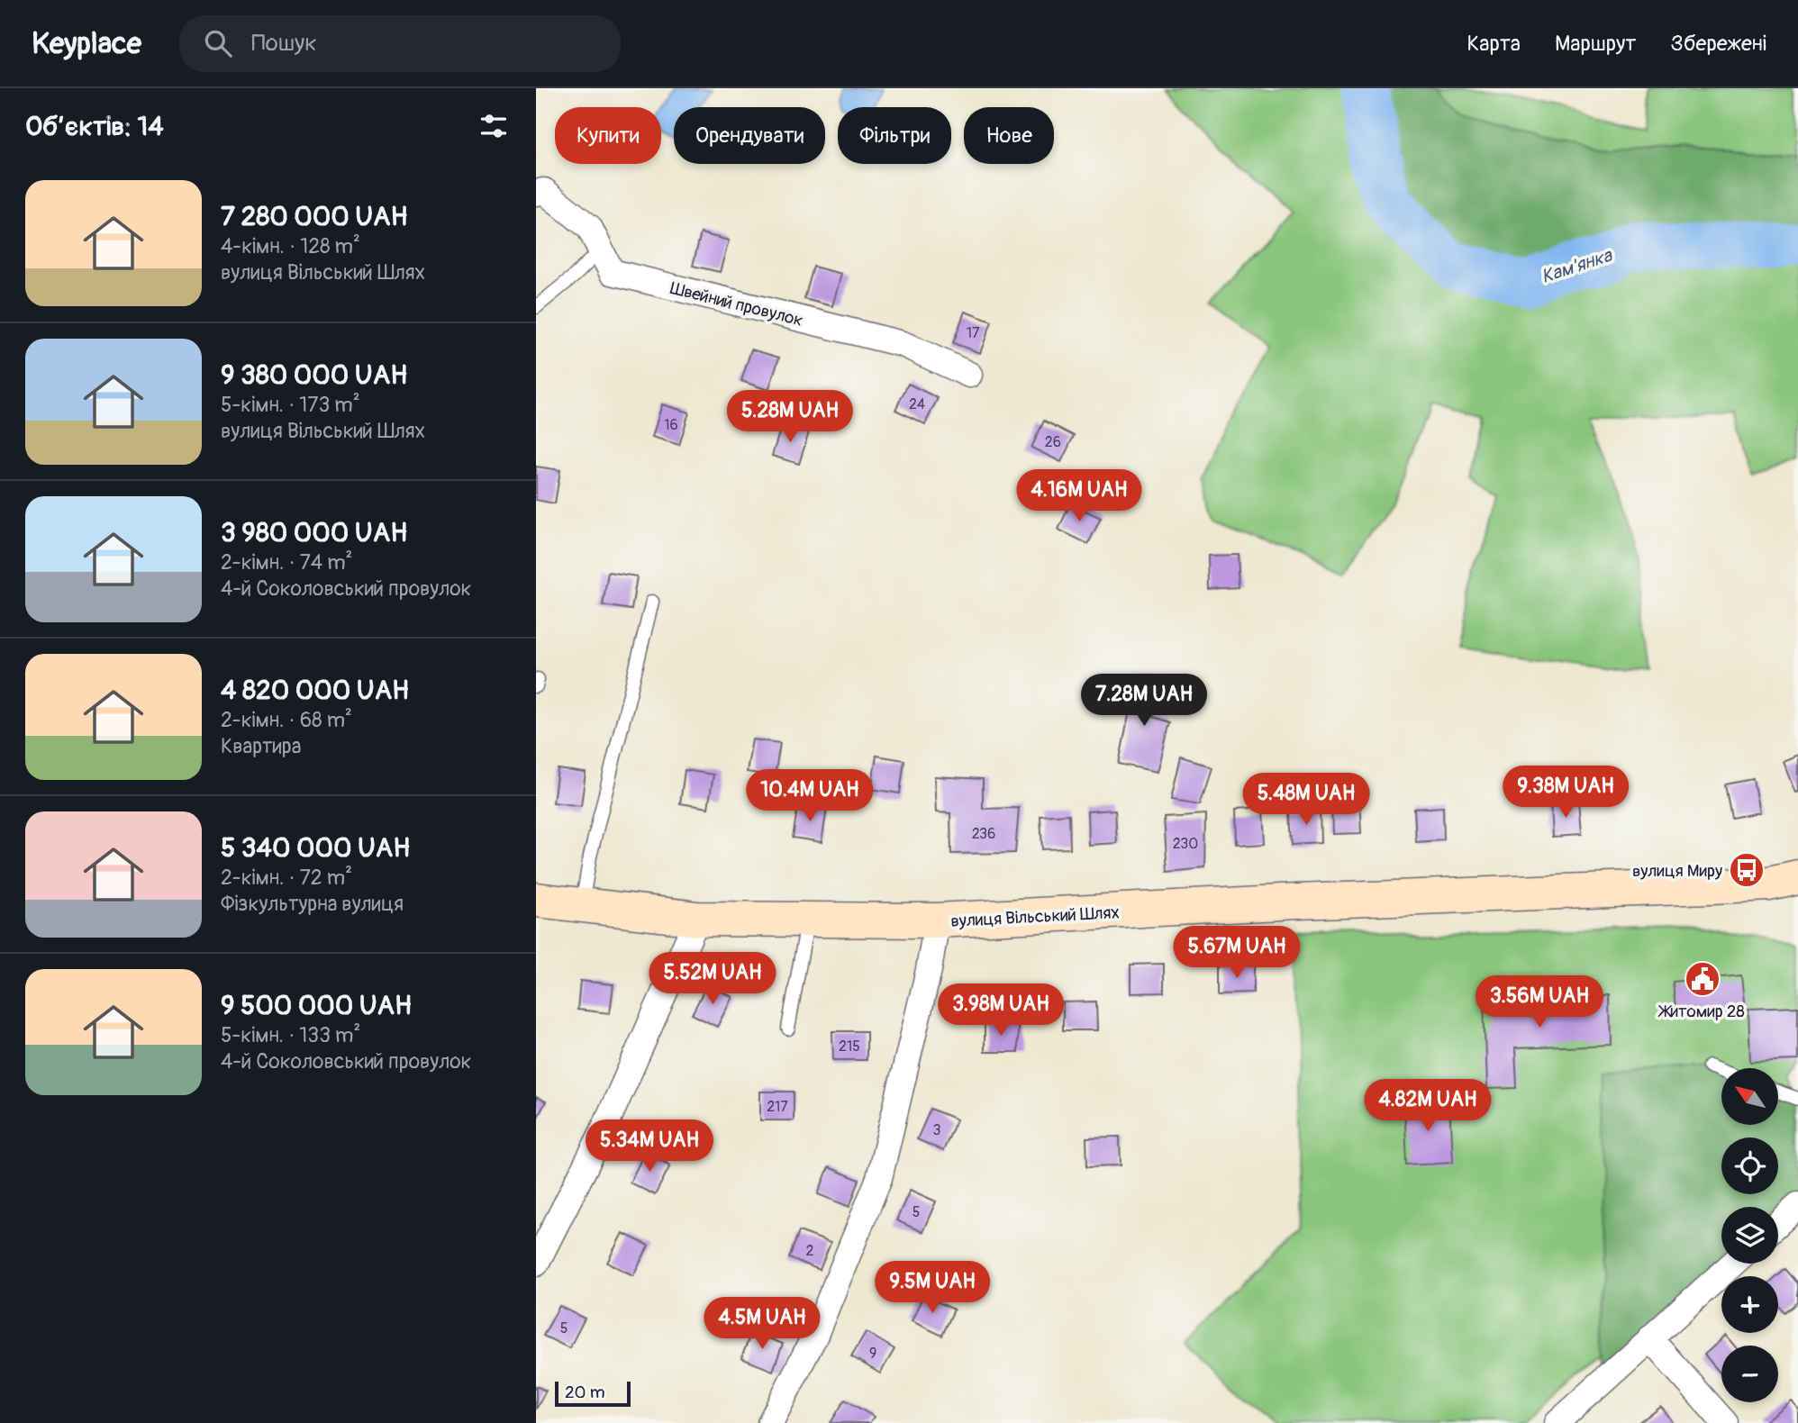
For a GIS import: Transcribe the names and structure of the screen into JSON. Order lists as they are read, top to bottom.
{
  "streets": {
    "street": ["Швейний провулок", "вулиця Вільський Шлях"]
  },
  "water": ["Кам'янка"],
  "places": {
    "bus stop": ["вулиця Миру"],
    "public building": ["Житомир 28"]
  },
  "house_numbers": [
    "17",
    "24",
    "16",
    "26",
    "236",
    "230",
    "215",
    "217",
    "3",
    "5",
    "2",
    "5",
    "9"
  ],
  "scale_bar": "20 m",
  "north": "top left",
  "page": {
    "header": "Keyplace",
    "search": "Пошук",
    "nav": ["Карта", "Маршрут", "Збережені"],
    "heading": "Об’єктів: 14",
    "chip": [
      "Купити",
      "Орендувати",
      "Фільтри",
      "Нове"
    ],
    "list": [
      {
        "name": "7 280 000 UAH",
        "note": "4-кімн. · 128 m² · вулиця Вільський Шлях"
      },
      {
        "name": "9 380 000 UAH",
        "note": "5-кімн. · 173 m² · вулиця Вільський Шлях"
      },
      {
        "name": "3 980 000 UAH",
        "note": "2-кімн. · 74 m² · 4-й Соколовський провулок"
      },
      {
        "name": "4 820 000 UAH",
        "note": "2-кімн. · 68 m² · Квартира"
      },
      {
        "name": "5 340 000 UAH",
        "note": "2-кімн. · 72 m² · Фізкультурна вулиця"
      },
      {
        "name": "9 500 000 UAH",
        "note": "5-кімн. · 133 m² · 4-й Соколовський провулок"
      }
    ],
    "price": [
      "5.28M UAH",
      "4.16M UAH",
      "7.28M UAH",
      "9.38M UAH",
      "10.4M UAH",
      "5.48M UAH",
      "5.67M UAH",
      "5.52M UAH",
      "3.56M UAH",
      "3.98M UAH",
      "4.82M UAH",
      "5.34M UAH",
      "9.5M UAH",
      "4.5M UAH"
    ],
    "map_buttons": ["+", "−"],
    "scale": "20 m"
  }
}
